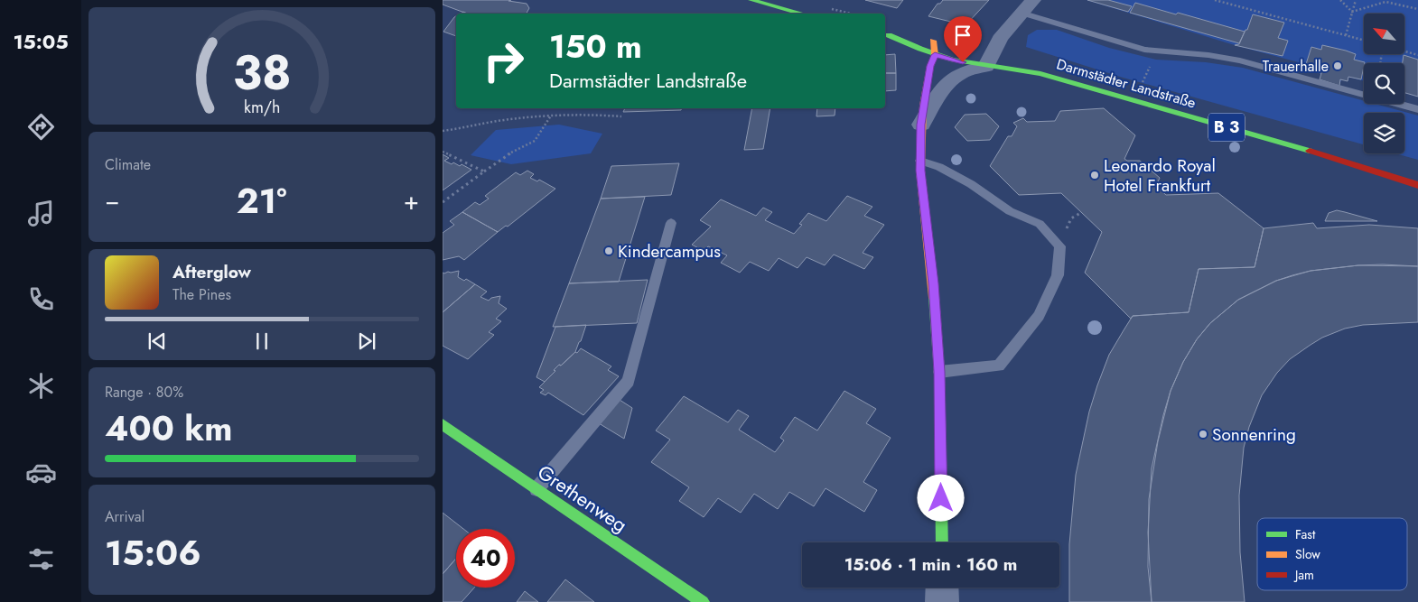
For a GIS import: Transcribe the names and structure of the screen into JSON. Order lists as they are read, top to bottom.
{
  "streets": {
    "street": ["Darmstädter Landstraße", "B 3", "Grethenweg"]
  },
  "places": [
    "Trauerhalle",
    "Leonardo Royal Hotel Frankfurt",
    "Kindercampus",
    "Sonnenring"
  ],
  "legend": ["Fast", "Slow", "Jam"],
  "north": "top left",
  "page": {
    "tabs": "15:05",
    "turn": ["150 m", "Darmstädter Landstraße"],
    "tile": [
      "Climate",
      ["Range · 80%", "400 km"],
      ["Arrival", "15:06"]
    ],
    "heat": ["−", "21°", "+"],
    "song": ["Afterglow", "The Pines"],
    "limit": "40",
    "trip": "15:06 · 1 min · 160 m",
    "gauge": ["38", "km/h"]
  }
}
